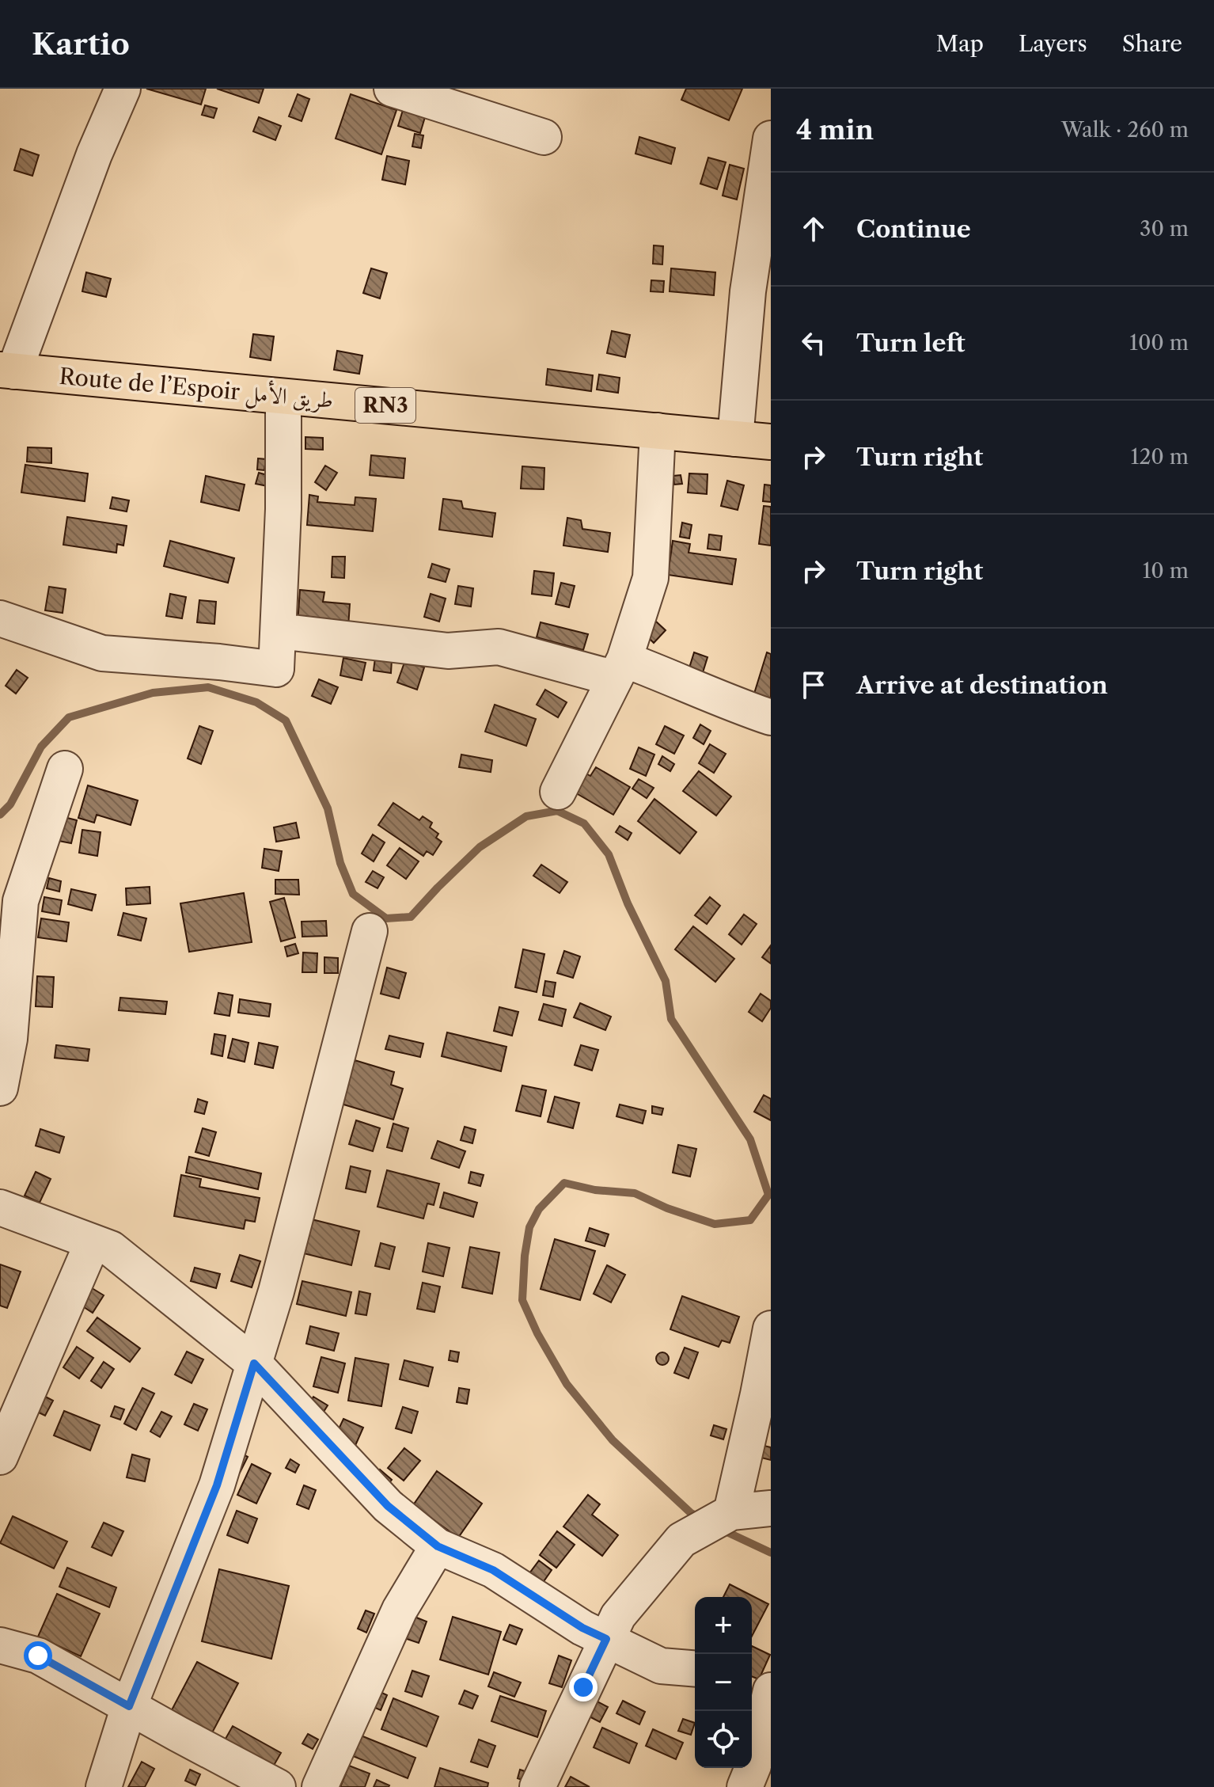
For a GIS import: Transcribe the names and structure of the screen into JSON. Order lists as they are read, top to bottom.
{
  "streets": {
    "highway": ["Route de l’Espoir طريق الأمل", "RN3"]
  },
  "page": {
    "header": "Kartio",
    "nav": ["Map", "Layers", "Share"],
    "heading": ["4 min", "Walk · 260 m"],
    "list": [
      ["Continue", "30 m"],
      ["Turn left", "100 m"],
      ["Turn right", "120 m"],
      ["Turn right", "10 m"],
      "Arrive at destination"
    ],
    "map_buttons": ["+", "−"]
  }
}
